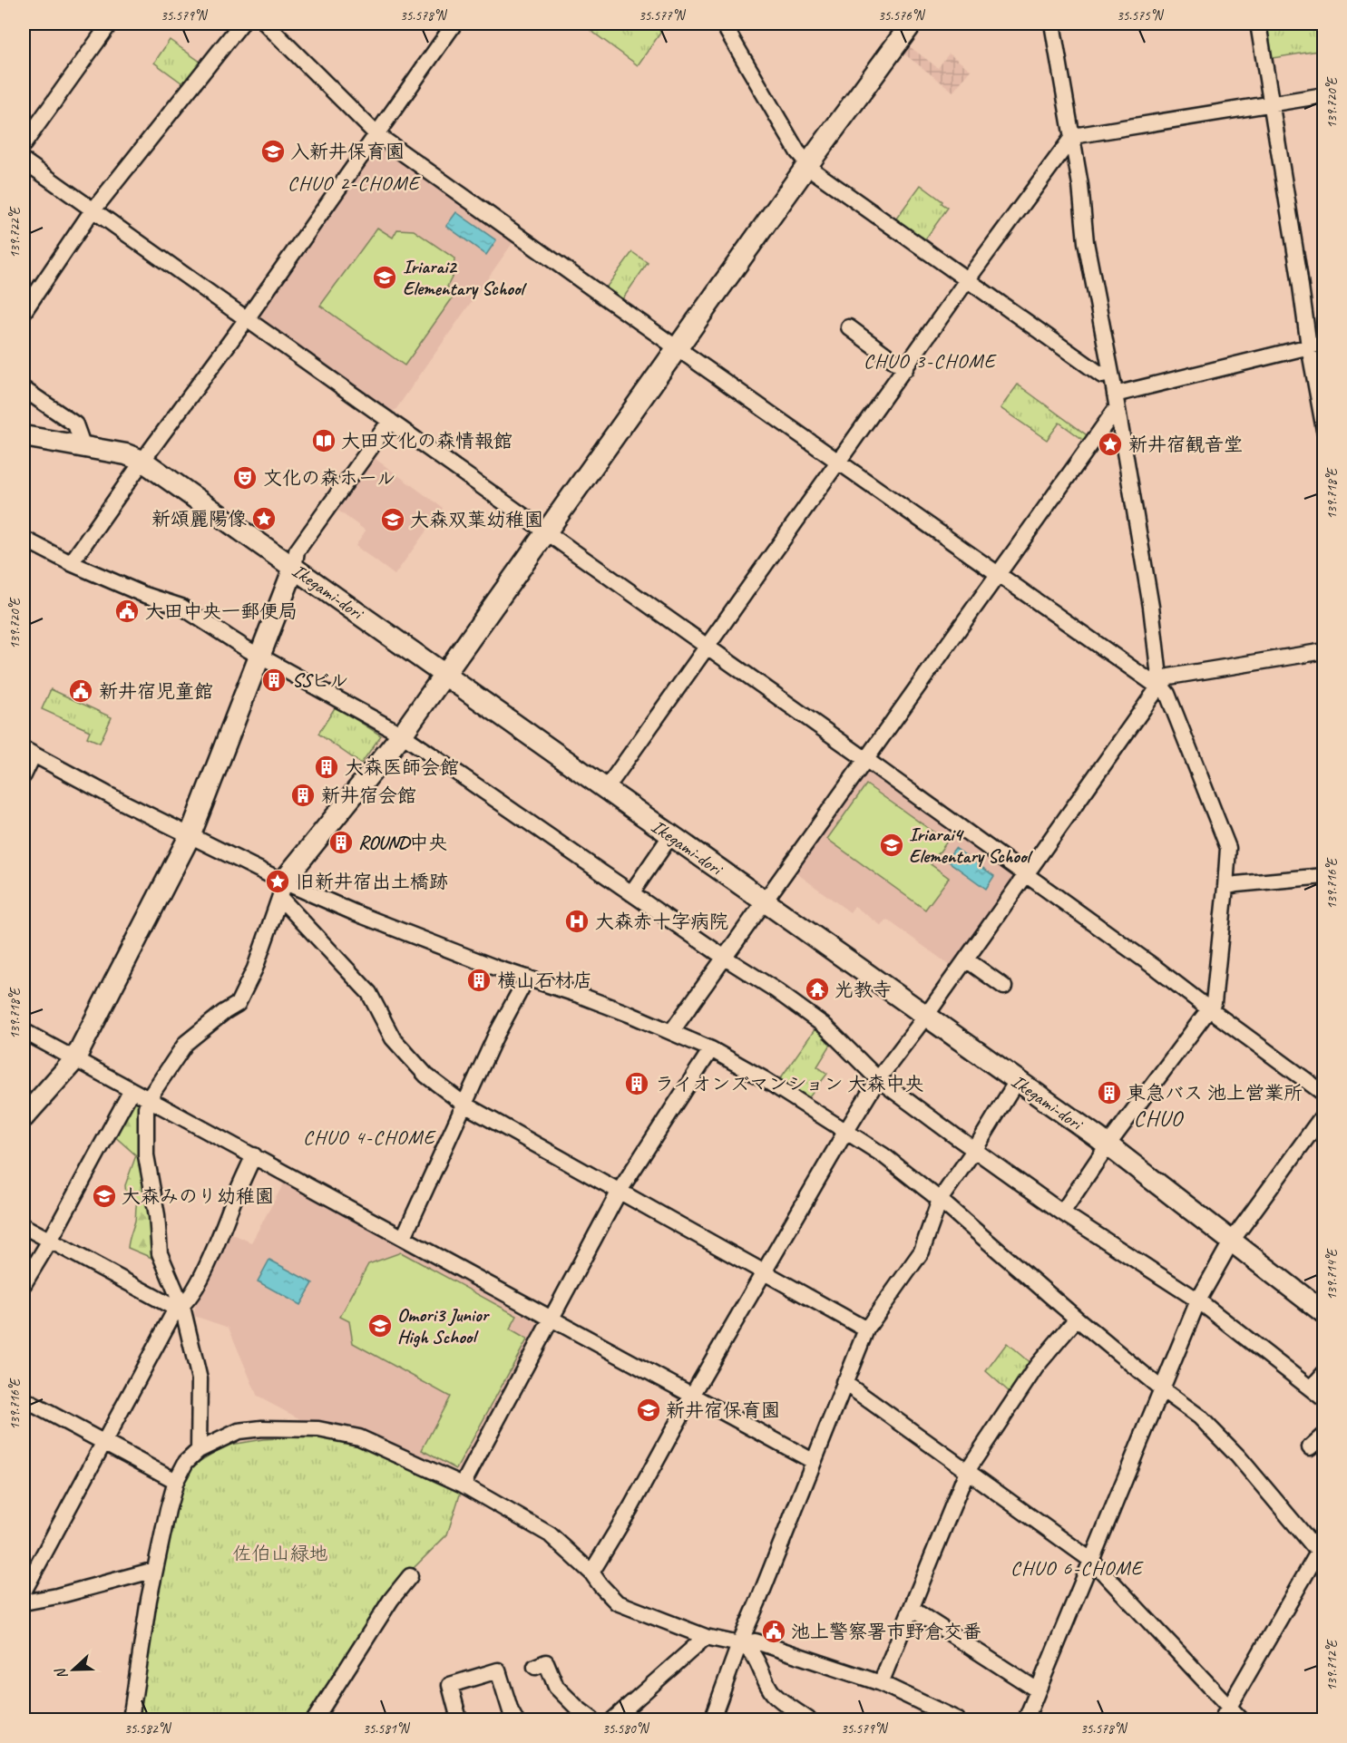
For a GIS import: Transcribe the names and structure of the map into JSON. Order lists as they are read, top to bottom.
{
  "streets": {
    "street": ["Ikegami-dori"]
  },
  "districts": [
    "CHUO 2-CHOME",
    "CHUO 3-CHOME",
    "CHUO",
    "CHUO 4-CHOME",
    "CHUO 6-CHOME"
  ],
  "parks": ["佐伯山緑地"],
  "places": {
    "school or university": [
      "入新井保育園",
      "Iriarai2 Elementary School",
      "大森双葉幼稚園",
      "Iriarai4 Elementary School",
      "大森みのり幼稚園",
      "Omori3 Junior High School",
      "新井宿保育園"
    ],
    "library": ["大田文化の森情報館"],
    "place": ["新井宿観音堂", "新頌麗陽像", "旧新井宿出土橋跡"],
    "theatre": ["文化の森ホール"],
    "public building": ["大田中央一郵便局", "新井宿児童館", "池上警察署市野倉交番"],
    "building": [
      "SSビル",
      "大森医師会館",
      "新井宿会館",
      "ROUND中央",
      "横山石材店",
      "ライオンズマンション 大森中央",
      "東急バス 池上営業所"
    ],
    "hospital": ["大森赤十字病院"],
    "temple": ["光教寺"]
  },
  "north": "left",
  "coordinates": [
    "35.579°N",
    "35.578°N",
    "35.577°N",
    "35.576°N",
    "35.575°N",
    "139.720°E",
    "139.722°E",
    "139.718°E",
    "139.716°E",
    "139.714°E",
    "139.712°E",
    "35.582°N",
    "35.581°N",
    "35.580°N"
  ]
}
